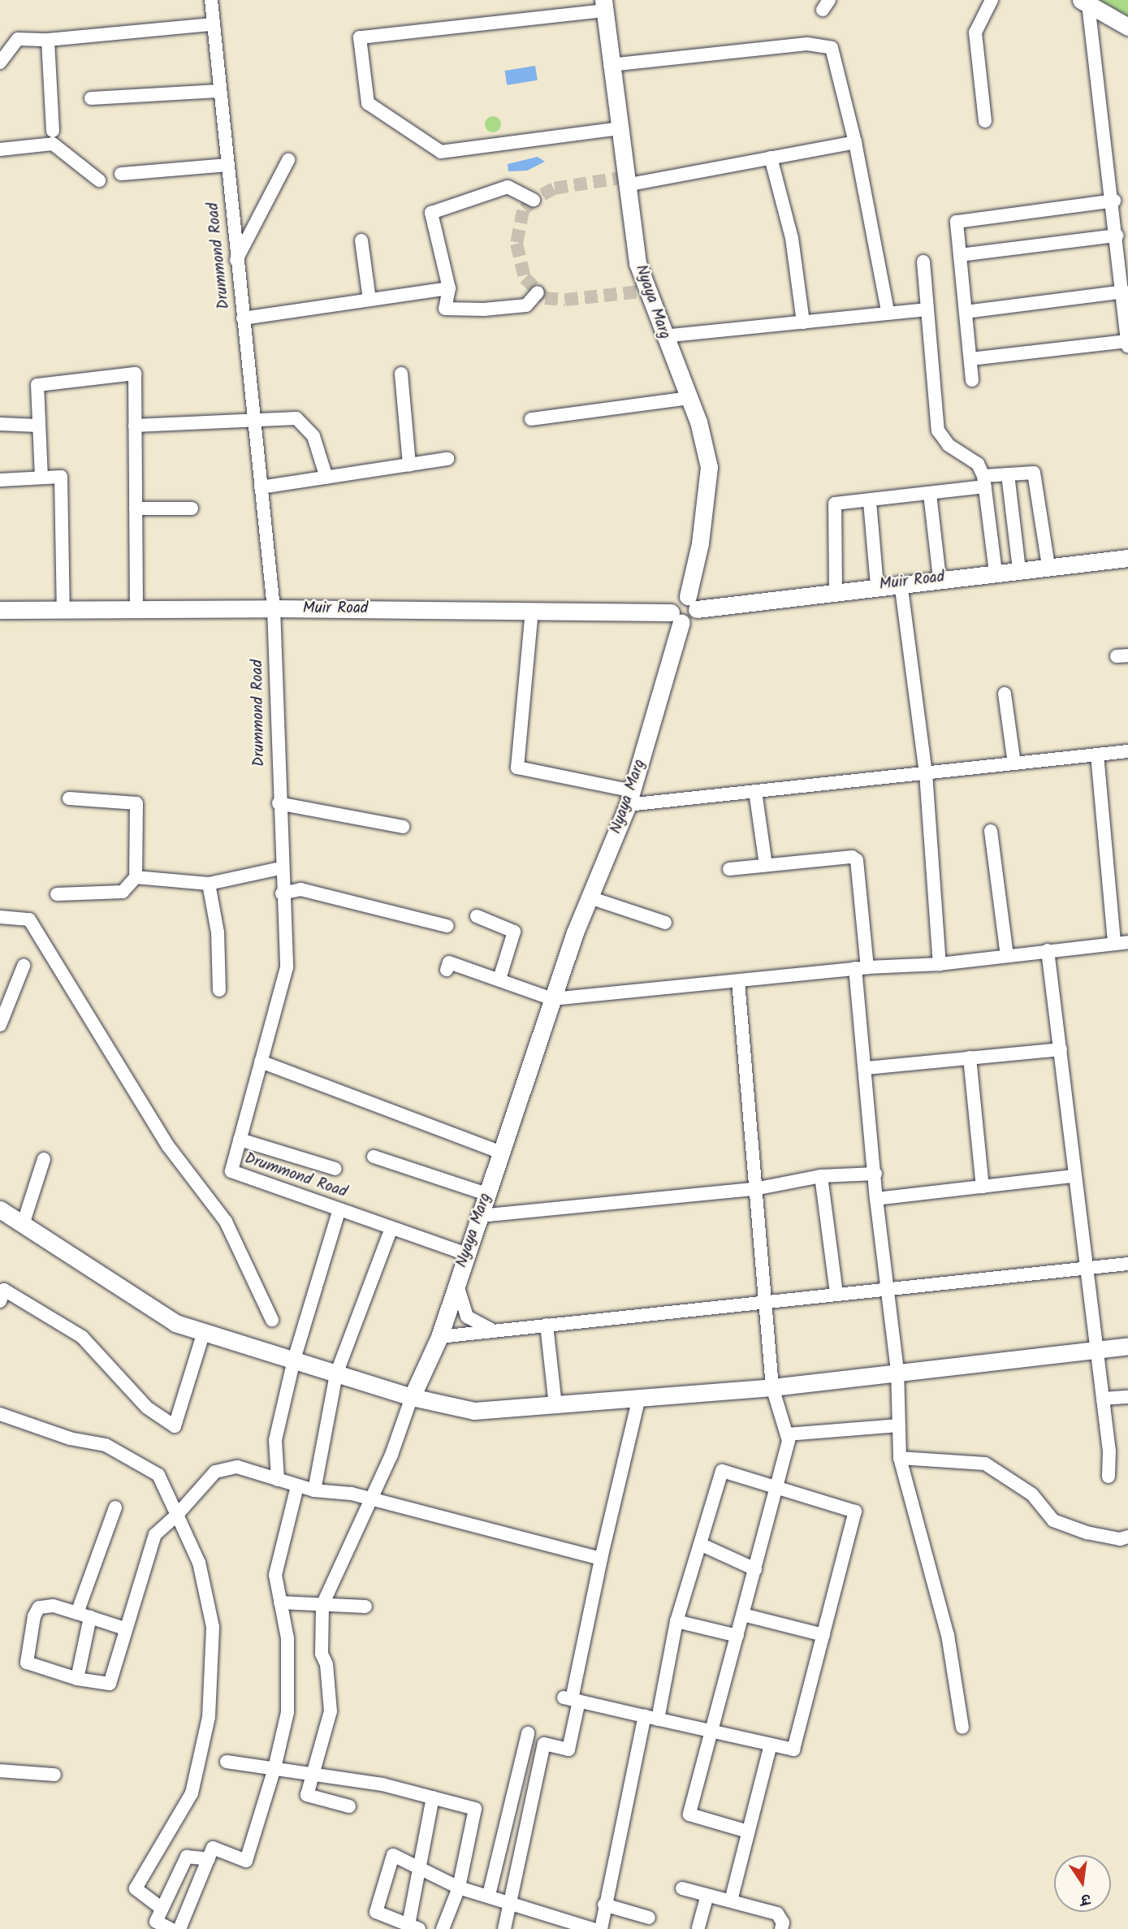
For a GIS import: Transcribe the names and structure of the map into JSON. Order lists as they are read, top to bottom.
{
  "streets": {
    "street": ["Drummond Road", "Nyaya Marg", "Muir Road"]
  },
  "crossings": [
    ["Drummond Road", "Nyaya Marg"],
    ["Drummond Road", "Muir Road"],
    ["Nyaya Marg", "Muir Road"]
  ],
  "north": "bottom"
}
